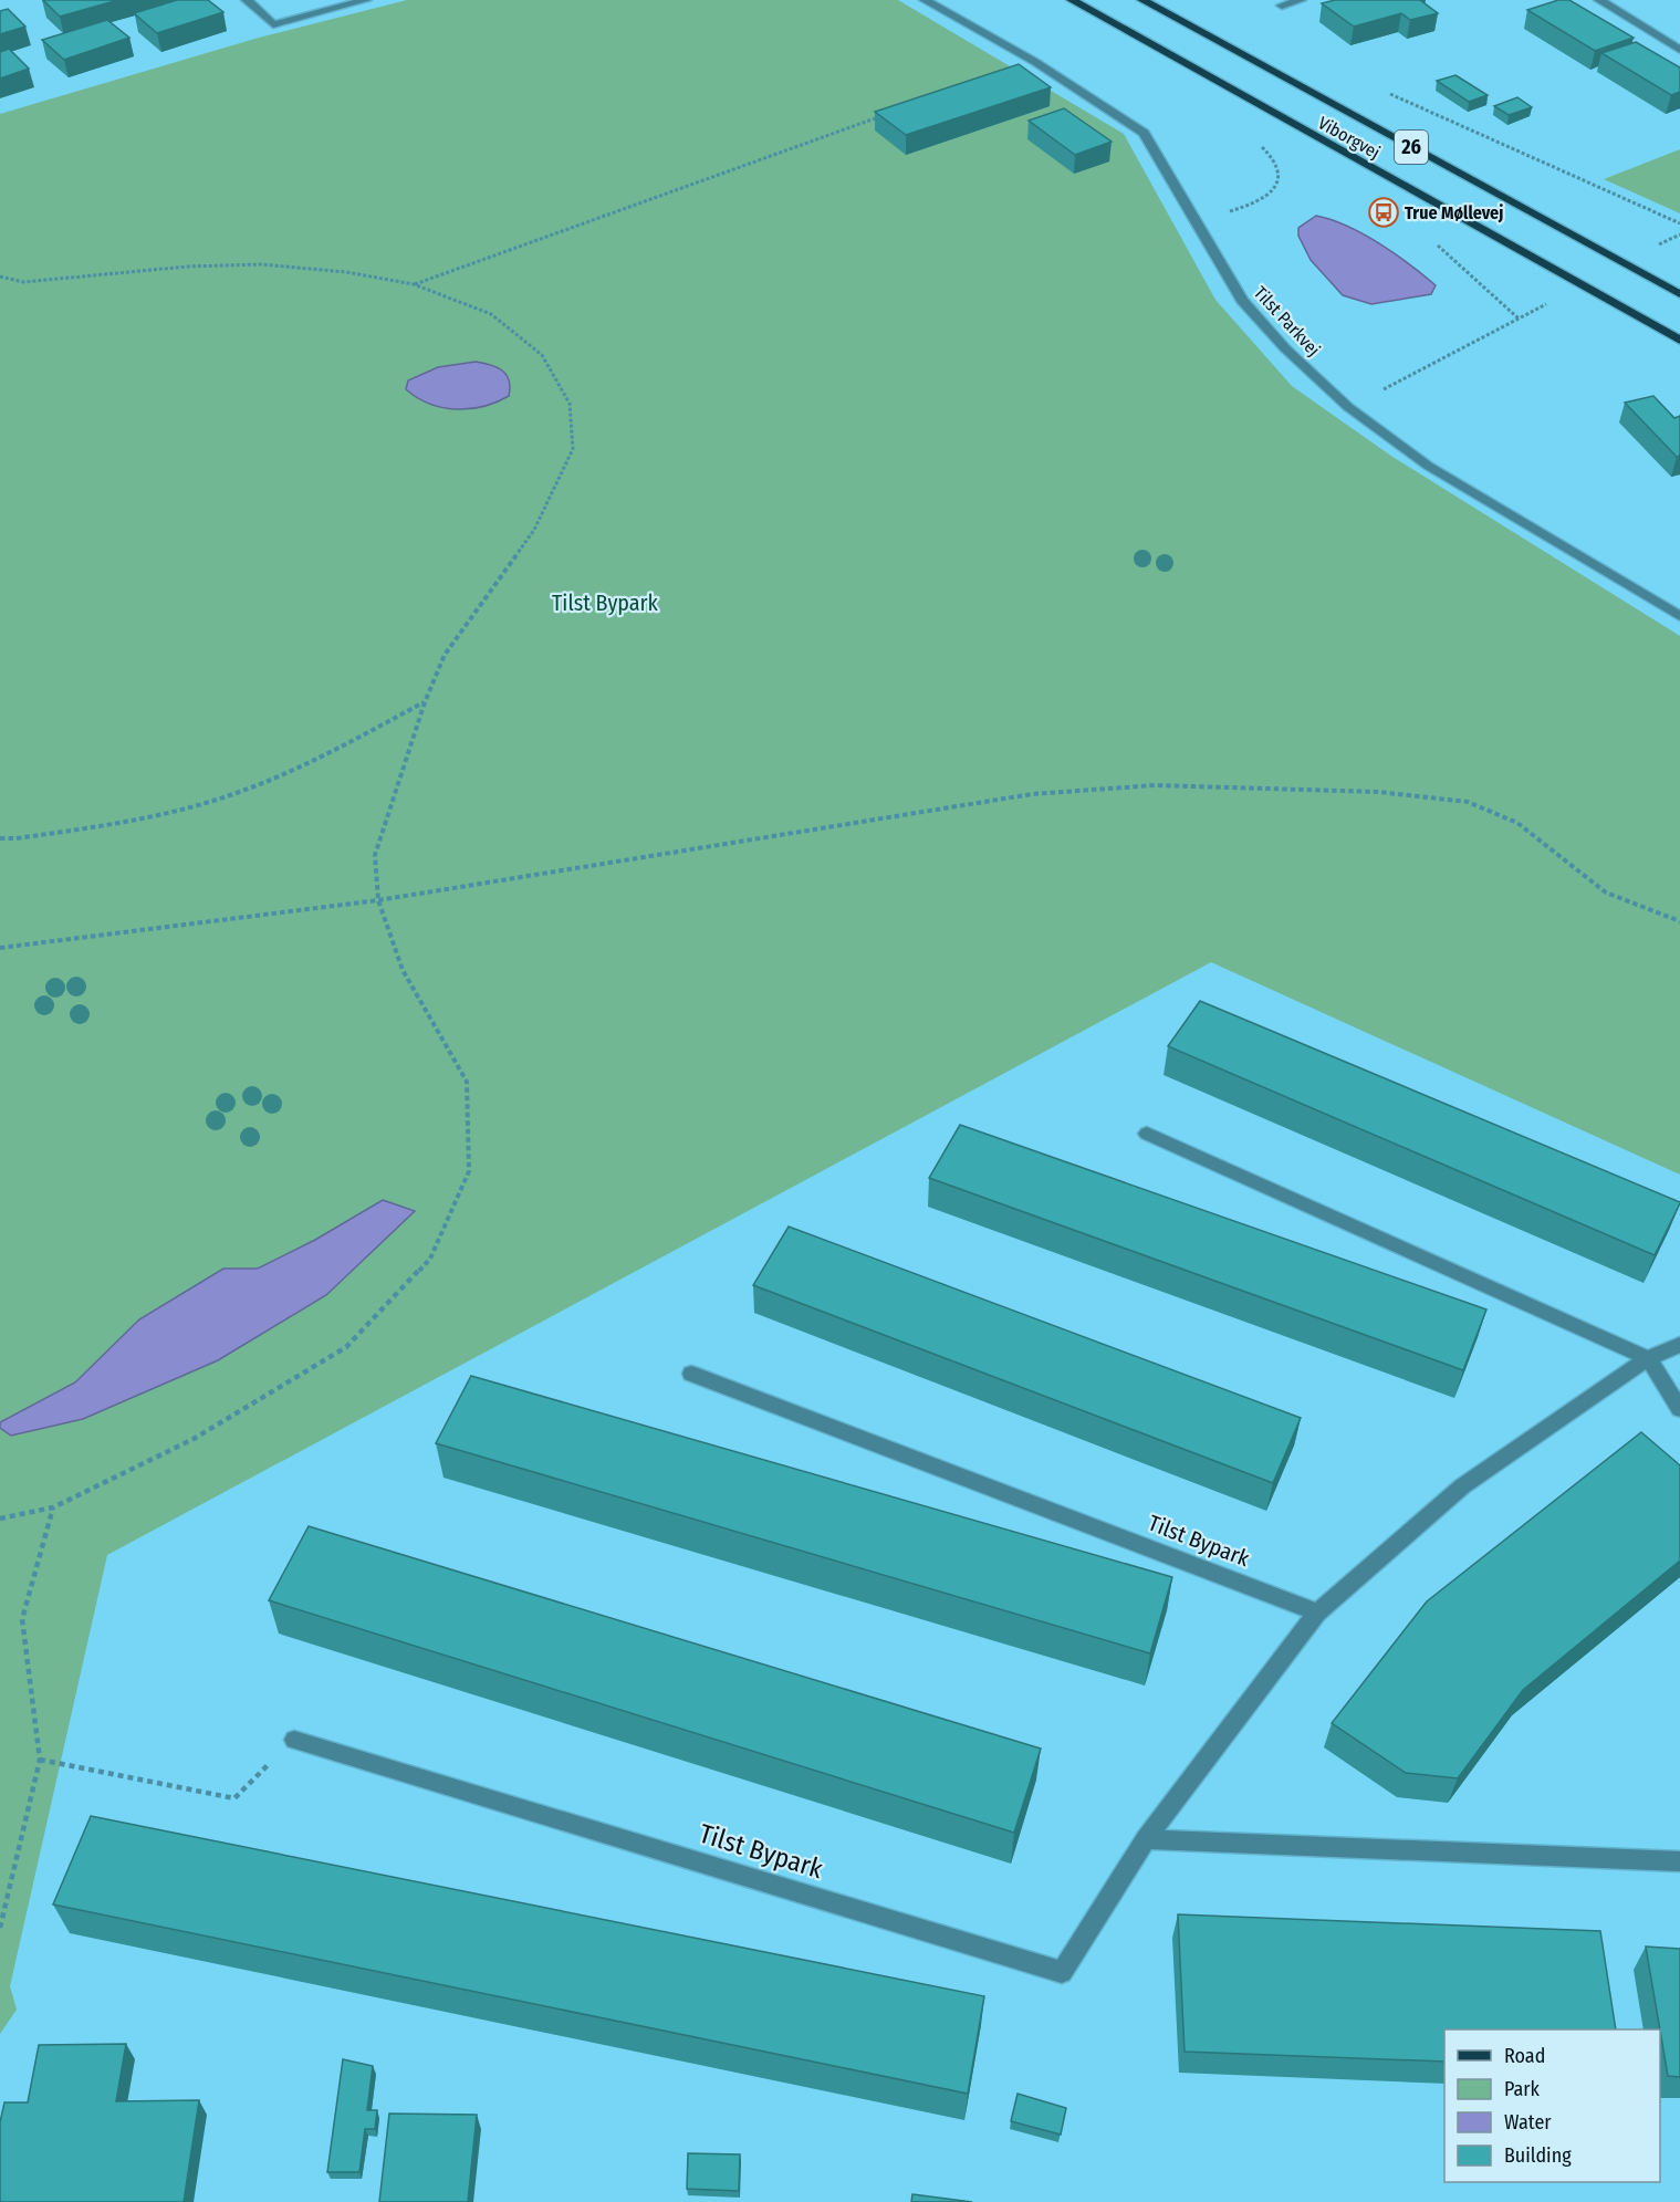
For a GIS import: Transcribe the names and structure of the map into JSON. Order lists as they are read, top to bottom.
{
  "streets": {
    "main road": ["Viborgvej", "26"],
    "street": ["Tilst Parkvej", "Tilst Bypark"]
  },
  "parks": ["Tilst Bypark"],
  "places": {
    "bus stop": ["True Møllevej"]
  },
  "legend": [
    "Road",
    "Park",
    "Water",
    "Building"
  ]
}
